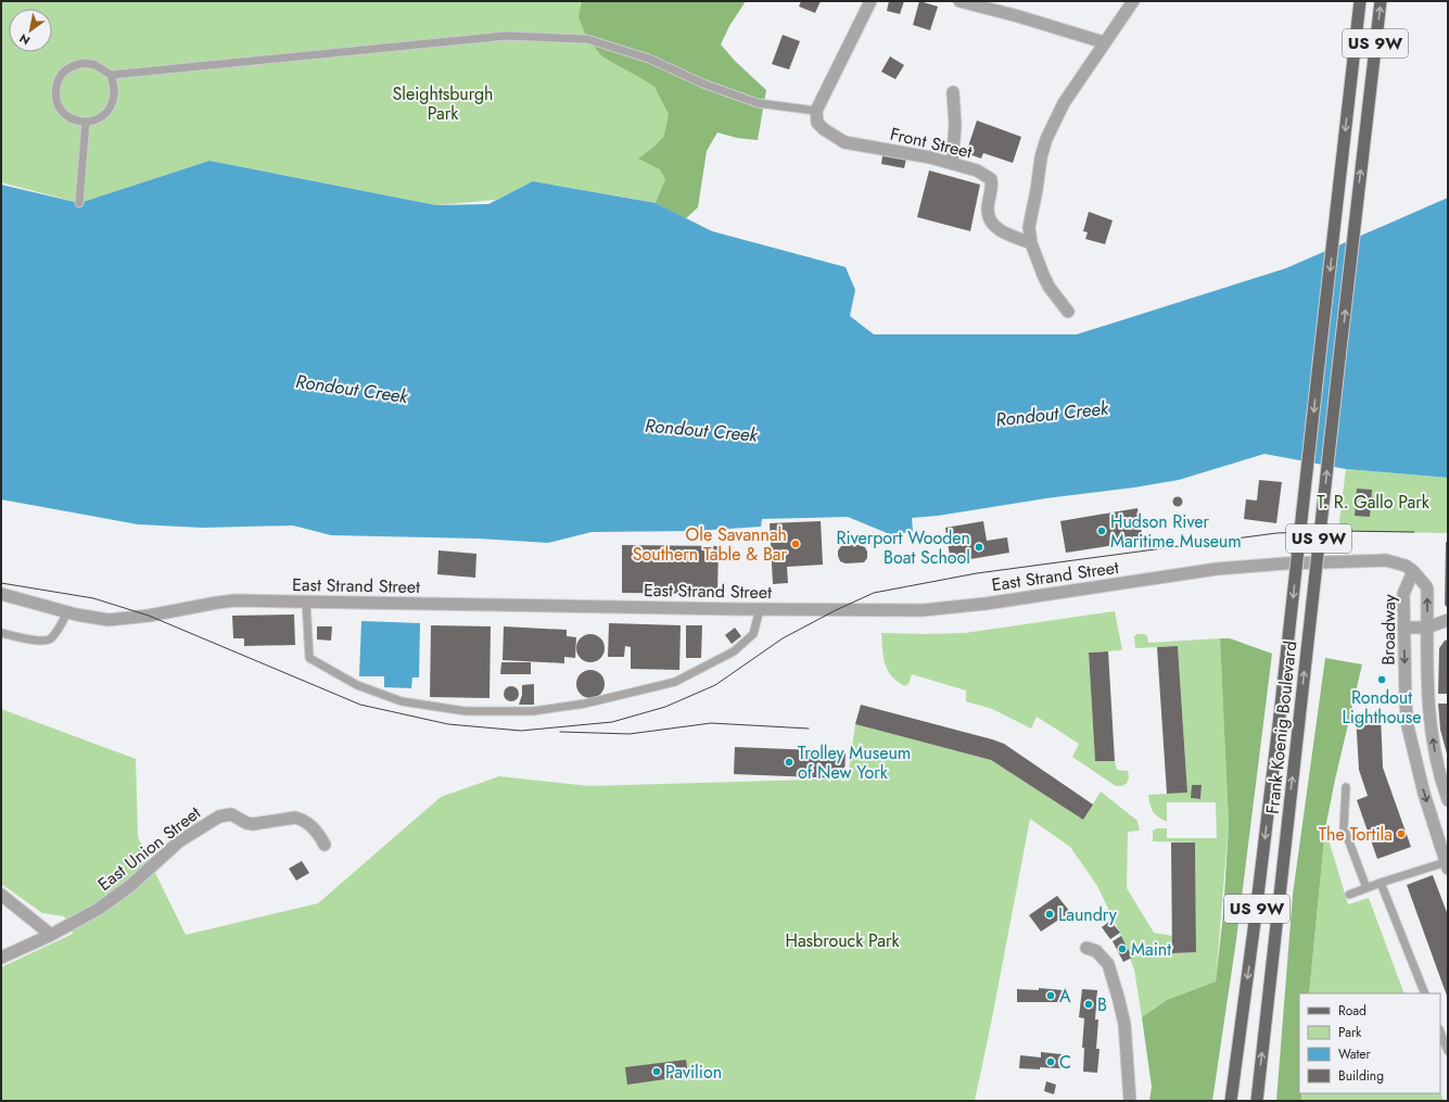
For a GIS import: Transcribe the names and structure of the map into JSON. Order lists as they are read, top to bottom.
{
  "streets": {
    "main road": ["US 9W", "Frank Koenig Boulevard"],
    "street": [
      "Front Street",
      "East Strand Street",
      "Broadway",
      "East Union Street"
    ]
  },
  "crossings": [
    ["East Strand Street", "Broadway"]
  ],
  "water": ["Rondout Creek"],
  "parks": ["Sleightsburgh Park", "T. R. Gallo Park", "Hasbrouck Park"],
  "places": [
    "Hudson River Maritime Museum",
    "Ole Savannah Southern Table & Bar",
    "Riverport Wooden Boat School",
    "Rondout Lighthouse",
    "Trolley Museum of New York",
    "The Tortila",
    "Laundry",
    "Maint",
    "A",
    "B",
    "C",
    "Pavilion"
  ],
  "legend": [
    "Road",
    "Park",
    "Water",
    "Building"
  ],
  "north": "bottom left"
}
